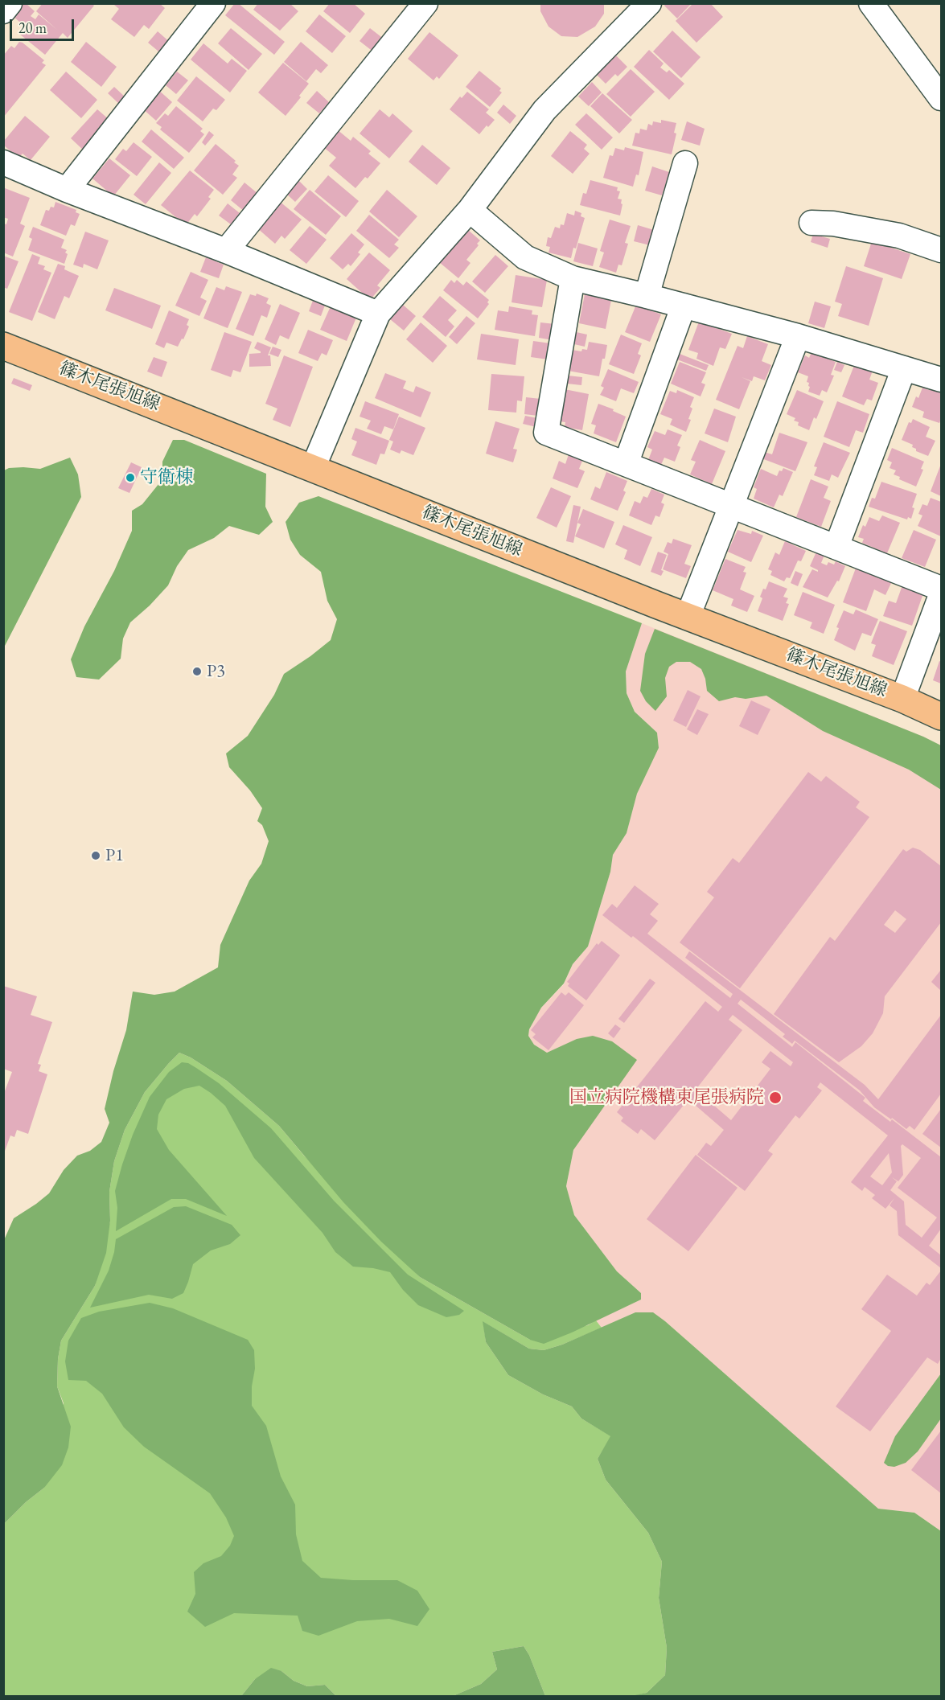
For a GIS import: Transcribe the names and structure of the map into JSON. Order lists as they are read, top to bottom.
{
  "streets": {
    "main road": ["篠木尾張旭線"]
  },
  "places": [
    "守衛棟",
    "P3",
    "P1",
    "国立病院機構東尾張病院"
  ],
  "scale_bar": "20 m"
}
